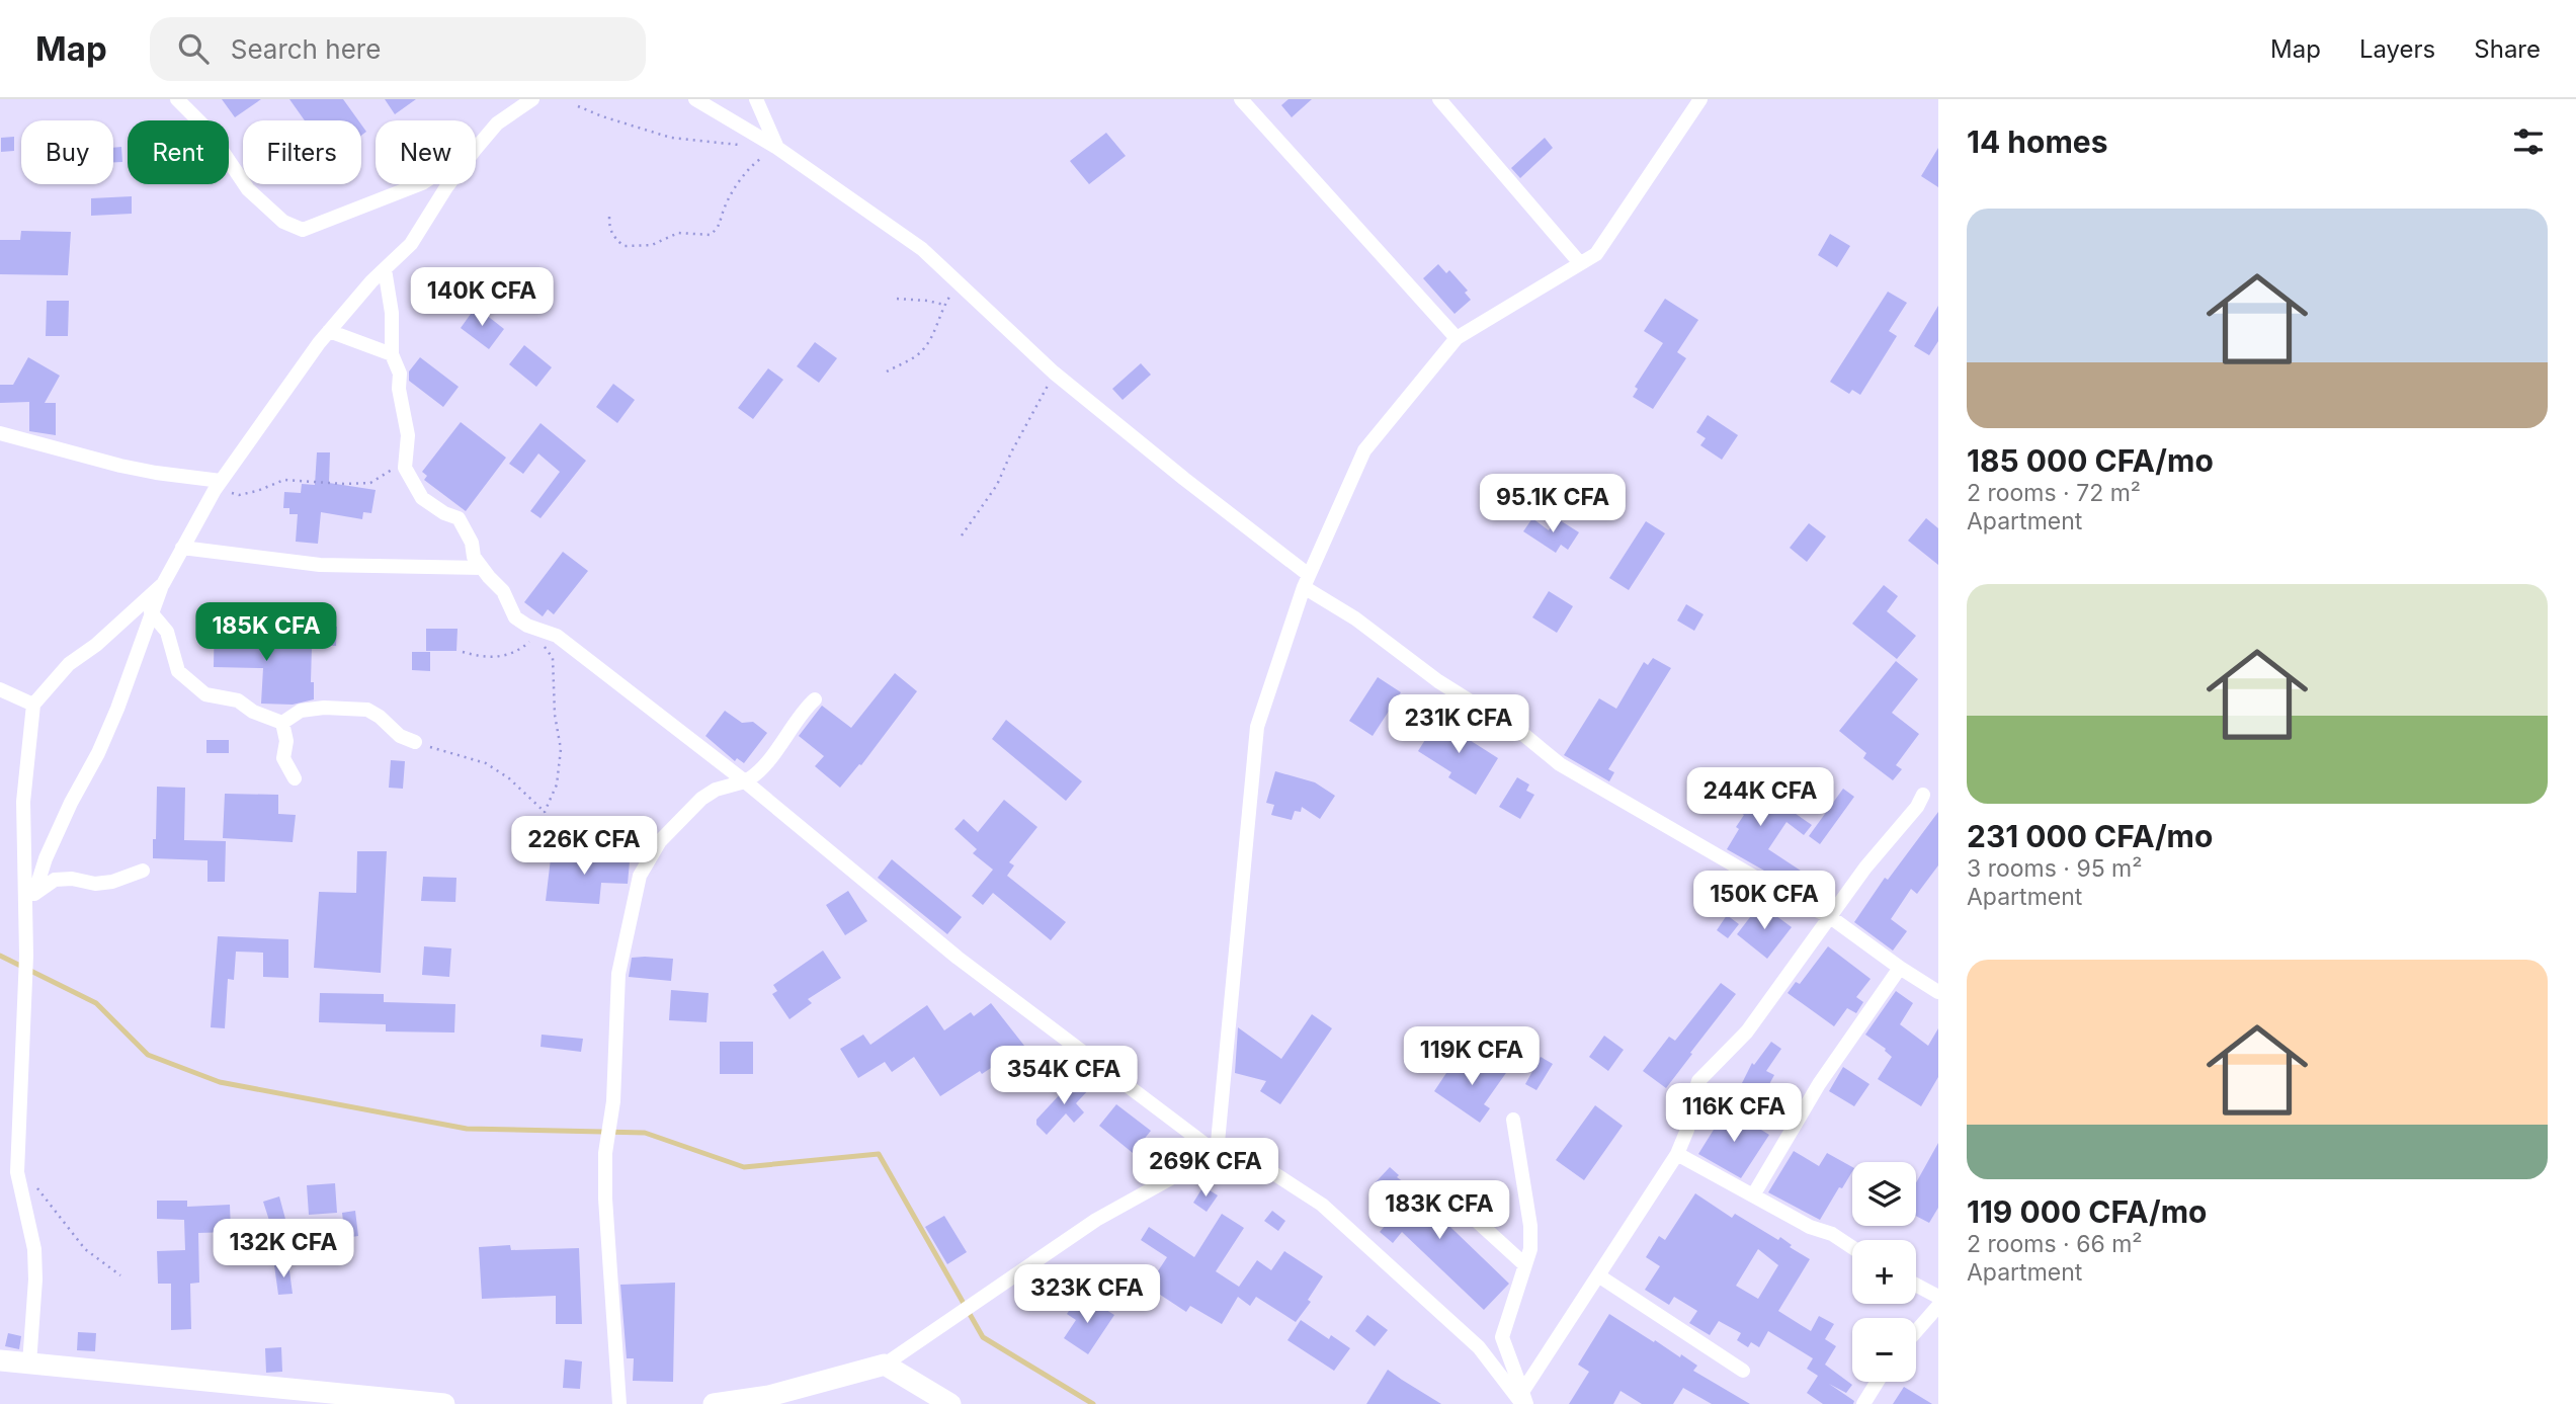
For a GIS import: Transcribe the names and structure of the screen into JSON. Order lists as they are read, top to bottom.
{
  "page": {
    "header": "Map",
    "search": "Search here",
    "nav": ["Map", "Layers", "Share"],
    "heading": "14 homes",
    "chip": [
      "Buy",
      "Rent",
      "Filters",
      "New"
    ],
    "list": [
      {
        "name": "185 000 CFA/mo",
        "note": "2 rooms · 72 m² · Apartment"
      },
      {
        "name": "231 000 CFA/mo",
        "note": "3 rooms · 95 m² · Apartment"
      },
      {
        "name": "119 000 CFA/mo",
        "note": "2 rooms · 66 m² · Apartment"
      }
    ],
    "price": [
      "140K CFA",
      "95.1K CFA",
      "185K CFA",
      "231K CFA",
      "244K CFA",
      "226K CFA",
      "150K CFA",
      "119K CFA",
      "354K CFA",
      "116K CFA",
      "269K CFA",
      "183K CFA",
      "132K CFA",
      "323K CFA"
    ],
    "map_buttons": ["+", "−"]
  }
}
